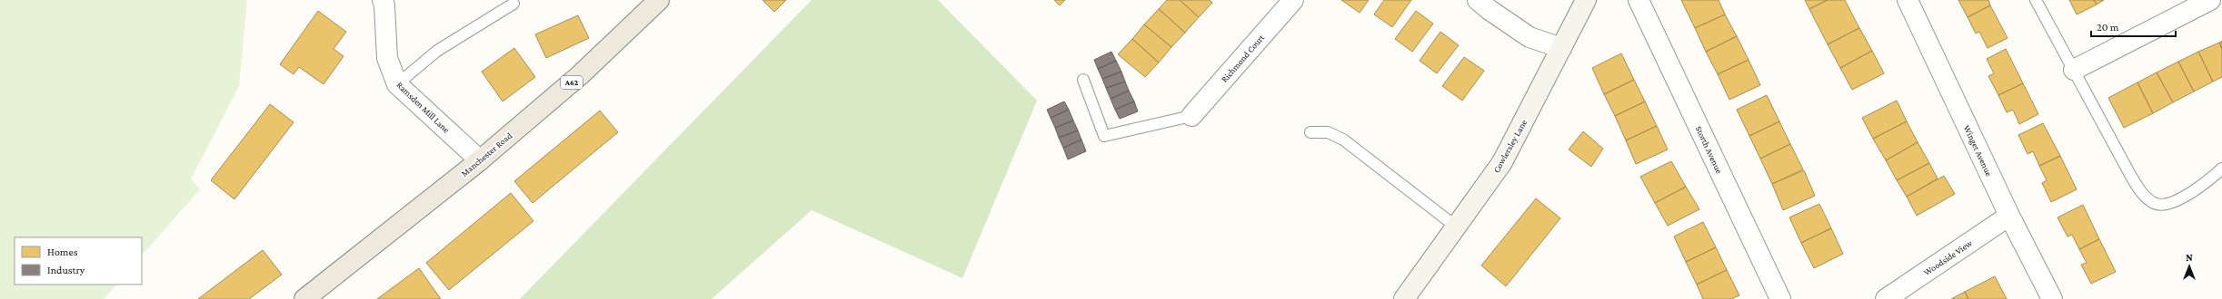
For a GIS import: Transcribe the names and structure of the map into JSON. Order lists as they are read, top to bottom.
{
  "streets": {
    "main road": ["A62", "Manchester Road"],
    "street": [
      "Richmond Court",
      "Ramsden Mill Lane",
      "Cowlersley Lane",
      "Storth Avenue",
      "Winget Avenue",
      "Woodside View"
    ]
  },
  "crossings": [
    ["Ramsden Mill Lane", "Manchester Road"],
    ["Winget Avenue", "Woodside View"]
  ],
  "legend": ["Homes", "Industry"],
  "scale_bar": "20 m",
  "north": "top"
}
